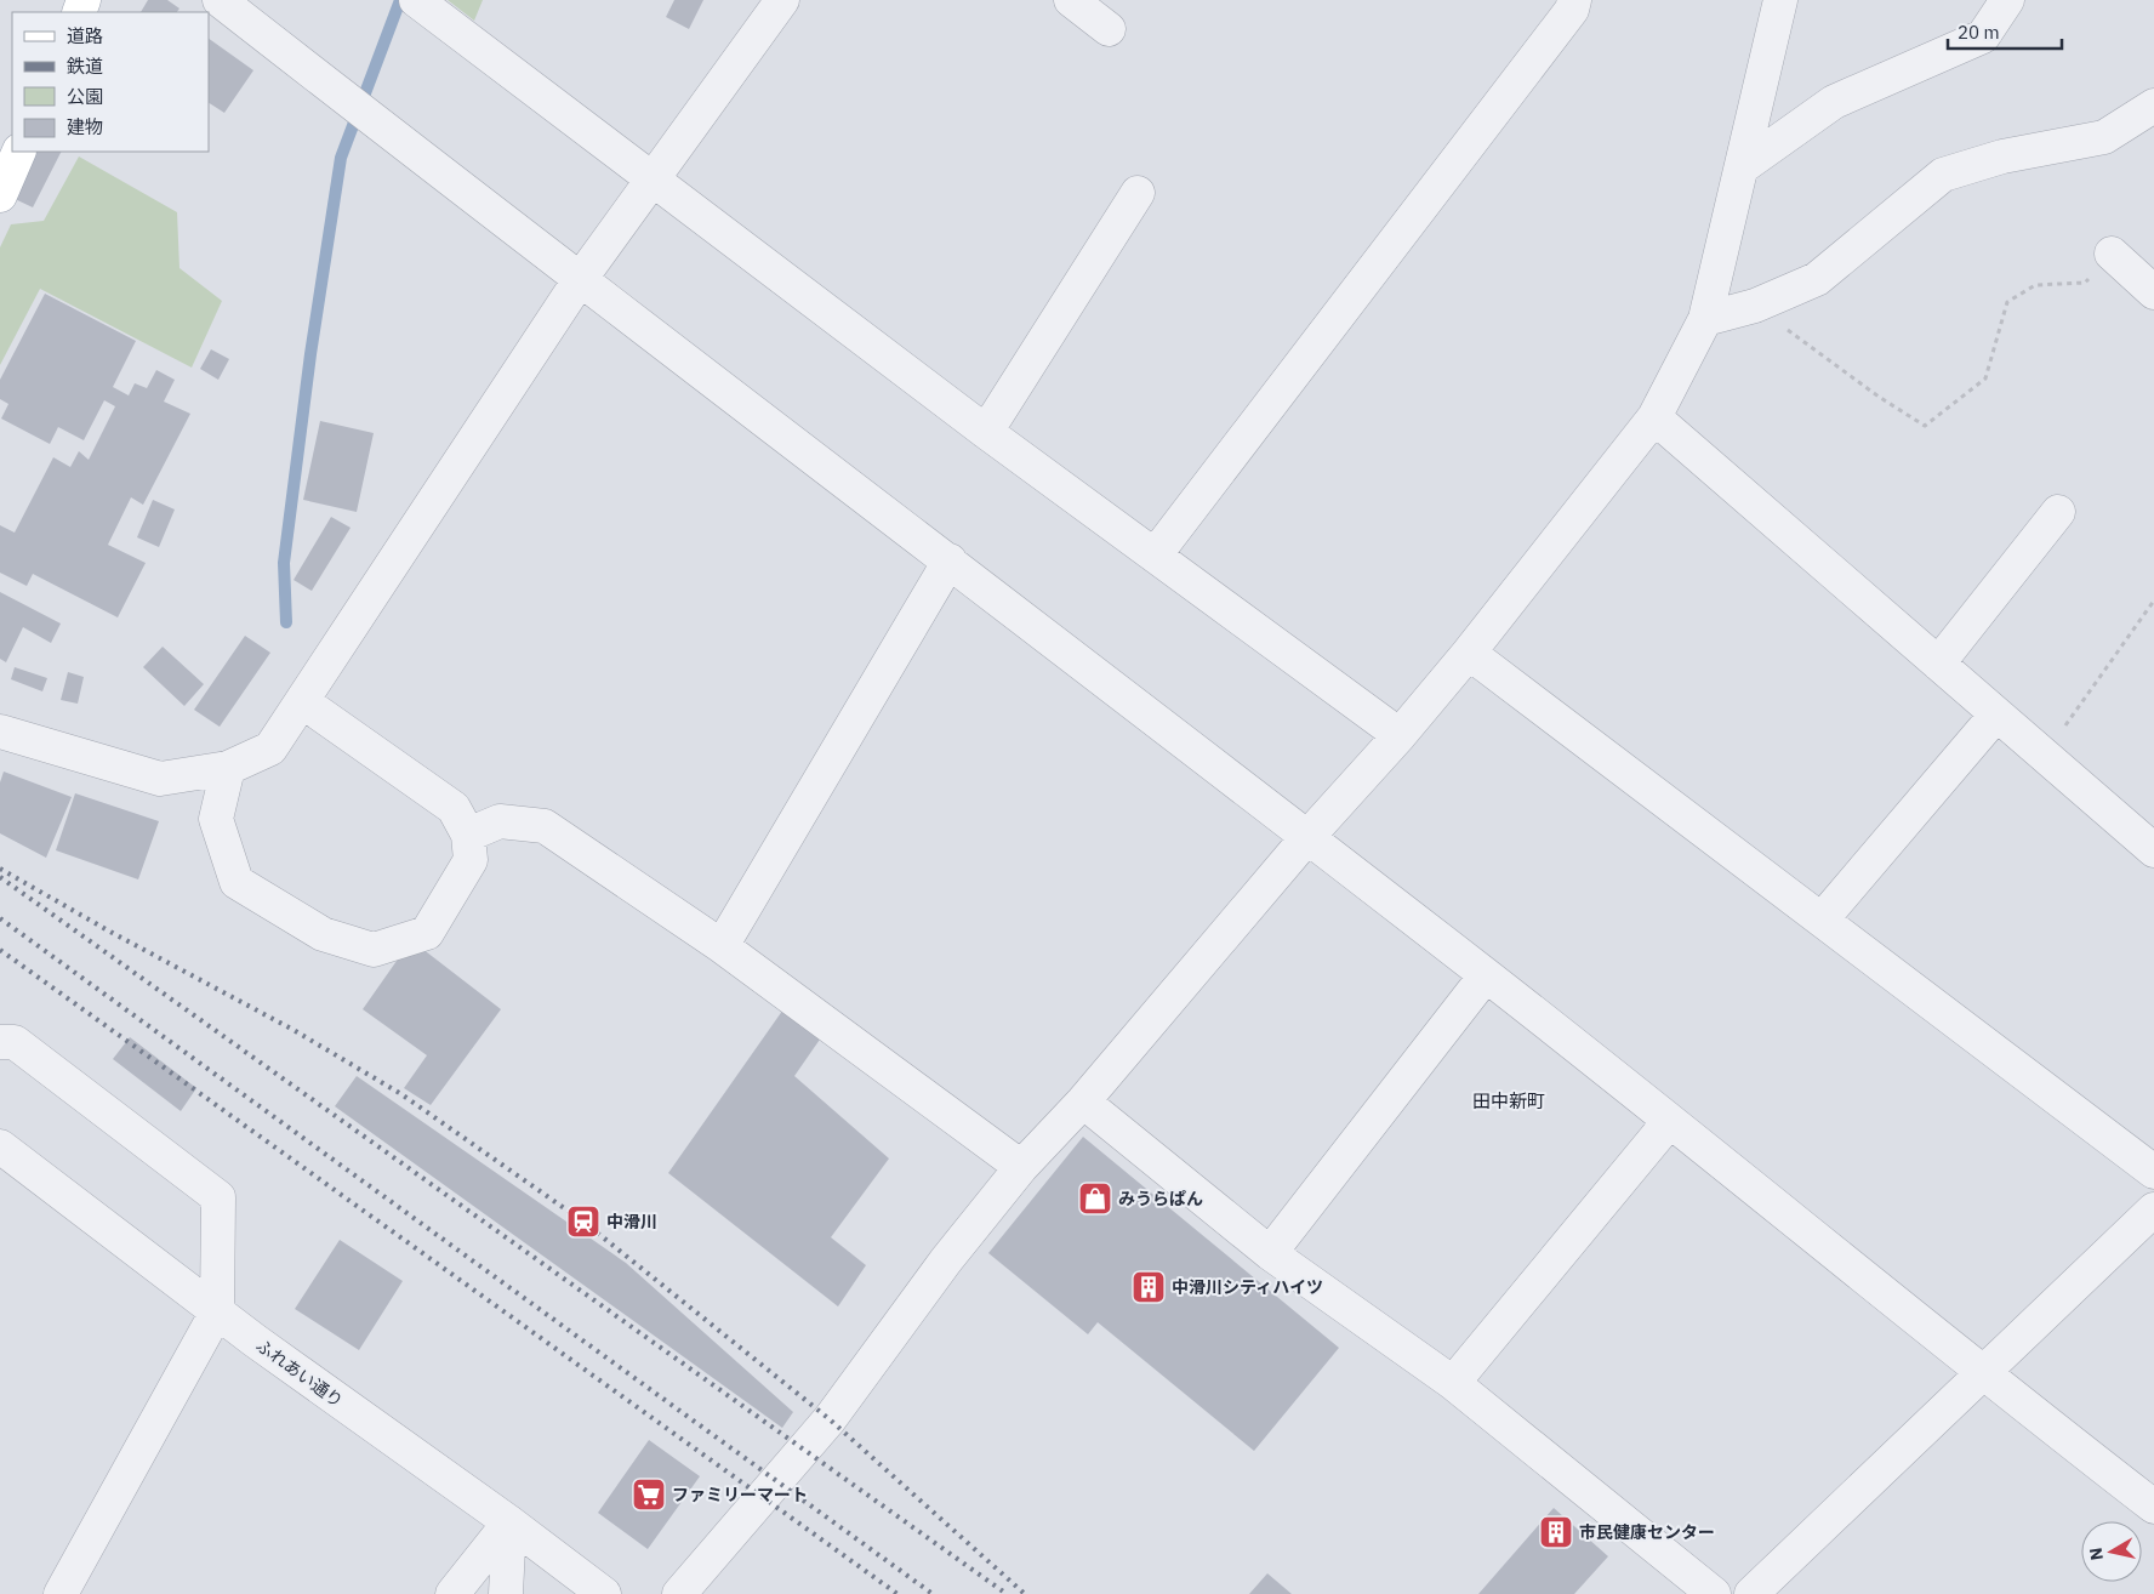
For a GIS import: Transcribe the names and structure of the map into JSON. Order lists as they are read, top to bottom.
{
  "streets": {
    "street": ["ふれあい通り"]
  },
  "districts": ["田中新町"],
  "places": {
    "shop": ["みうらぱん"],
    "station": ["中滑川"],
    "building": ["中滑川シティハイツ", "市民健康センター"],
    "supermarket": ["ファミリーマート"]
  },
  "legend": [
    "道路",
    "鉄道",
    "公園",
    "建物"
  ],
  "scale_bar": "20 m",
  "north": "left"
}
